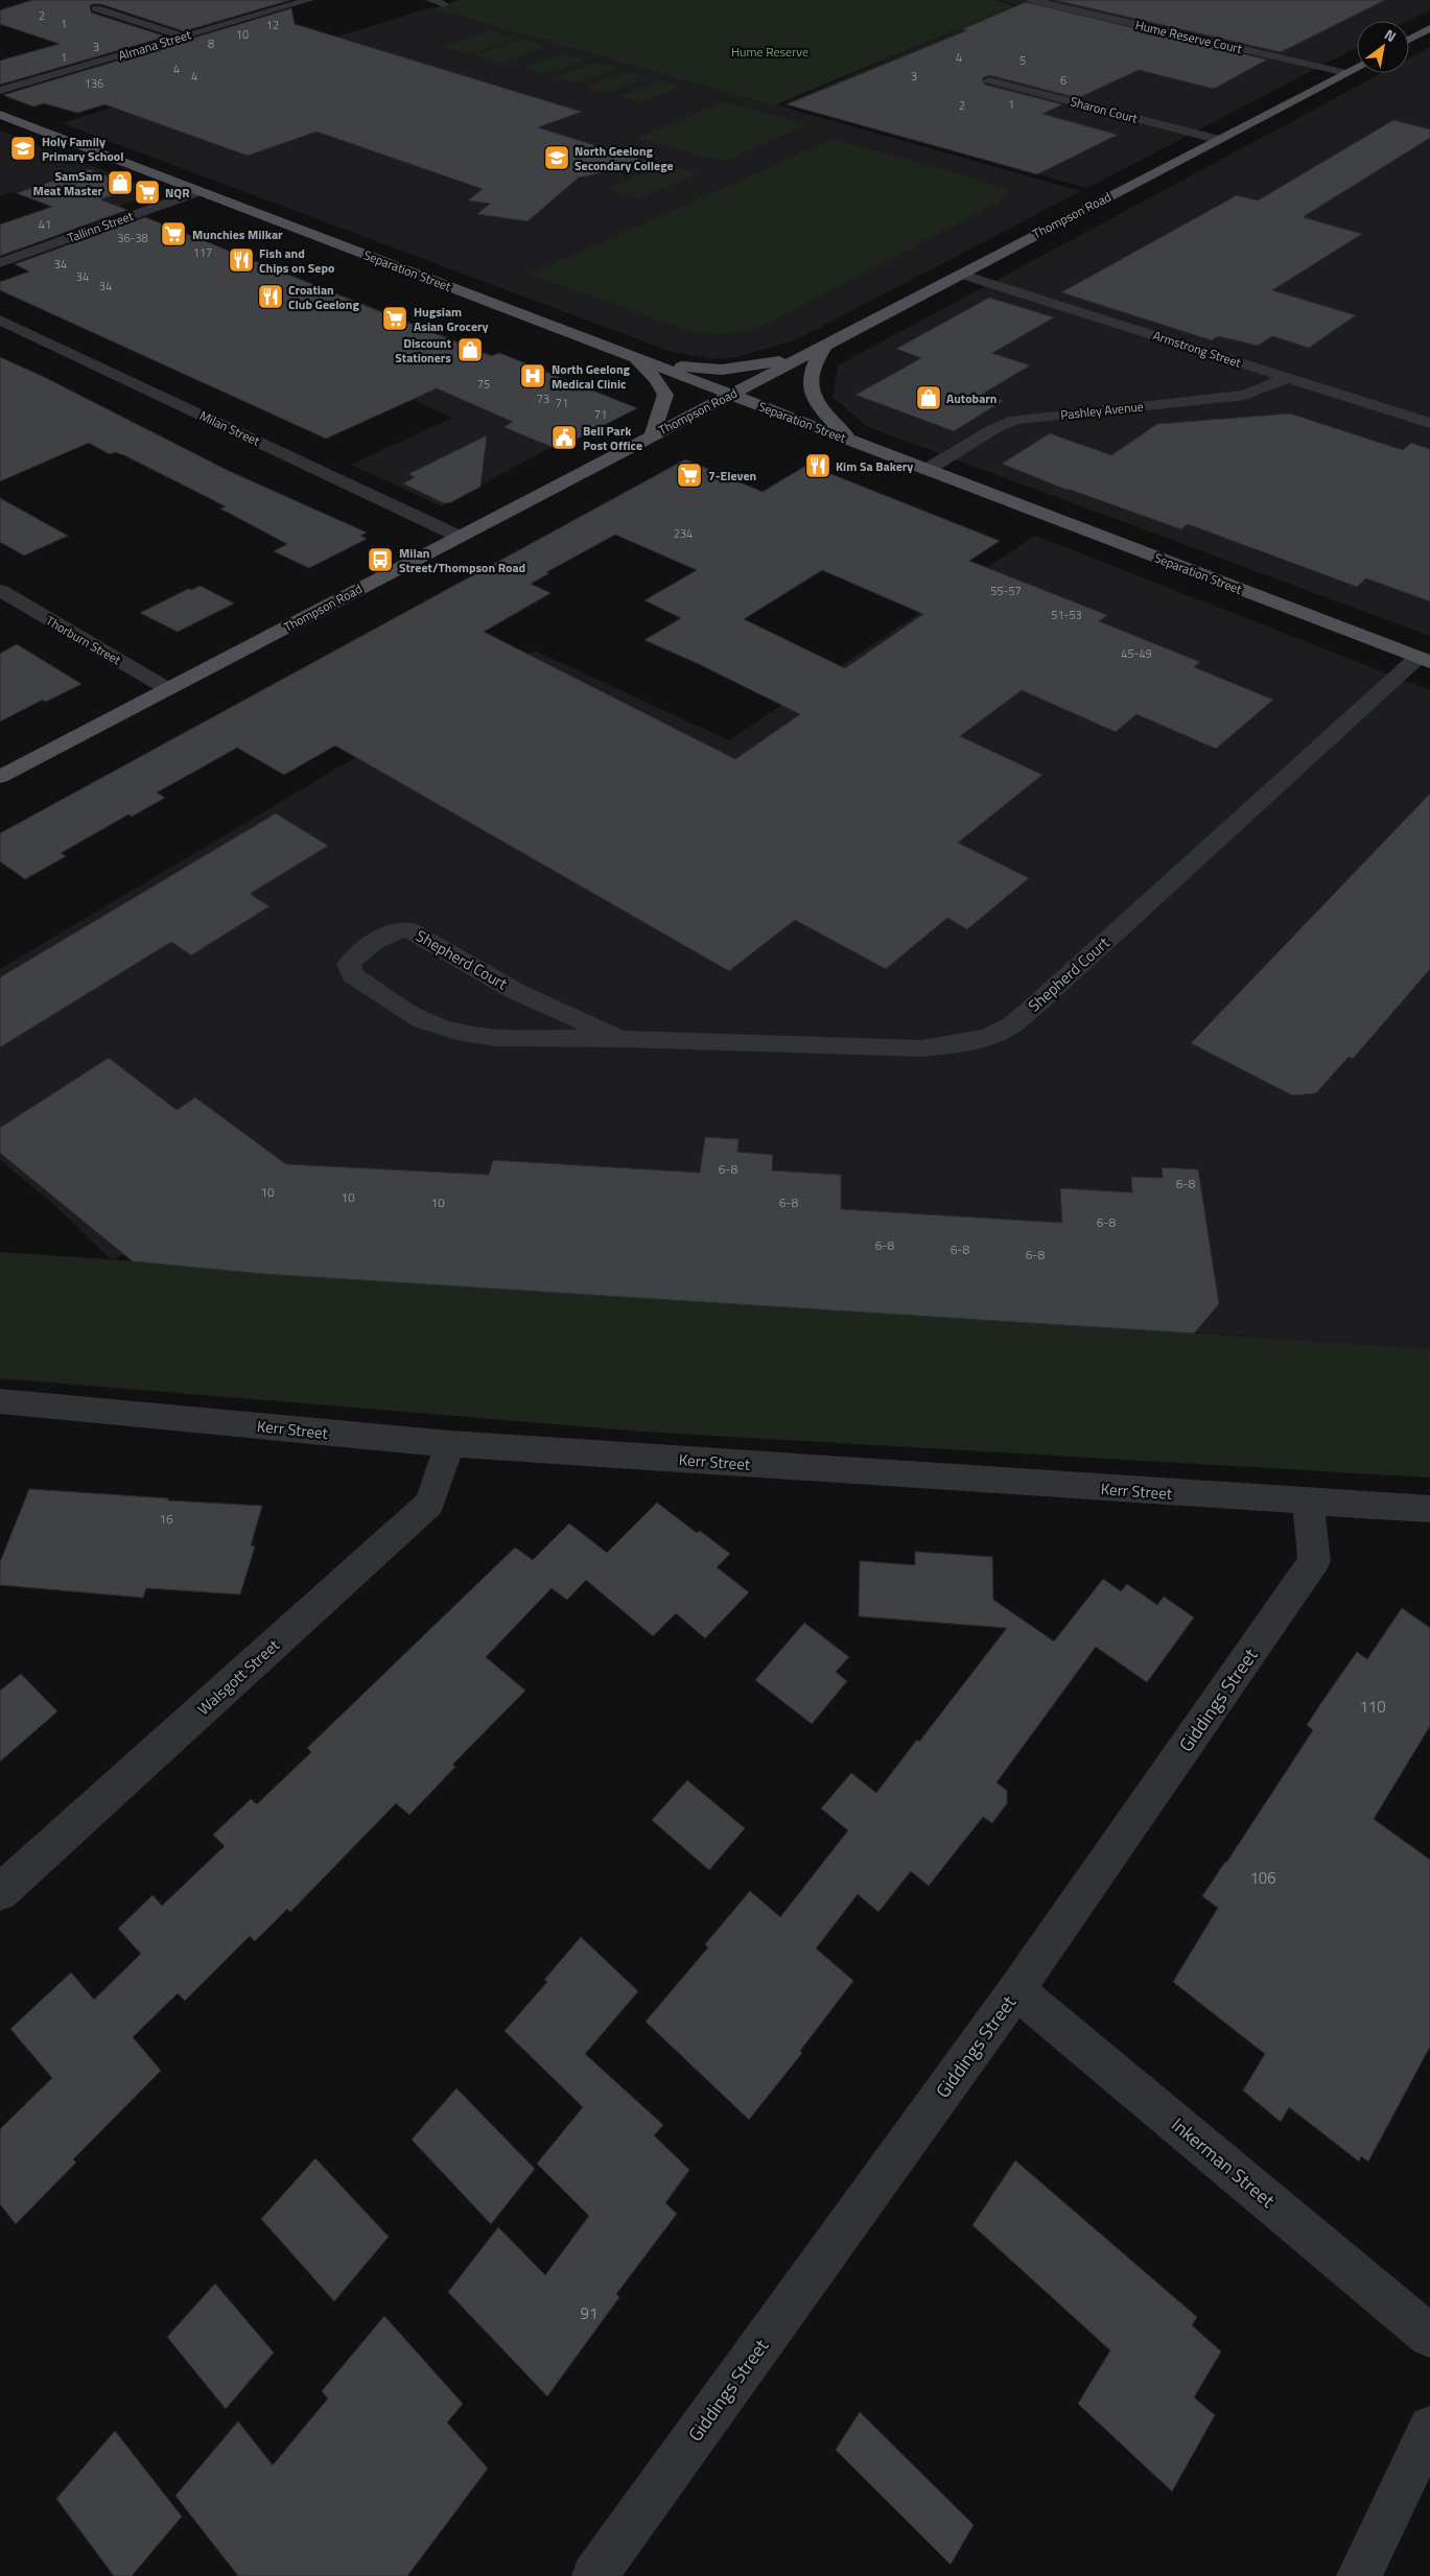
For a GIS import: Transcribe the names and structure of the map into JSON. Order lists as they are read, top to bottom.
{
  "streets": {
    "main road": ["Thompson Road", "Separation Street"],
    "street": [
      "Hume Reserve Court",
      "Almana Street",
      "Sharon Court",
      "Tallinn Street",
      "Armstrong Street",
      "Pashley Avenue",
      "Milan Street",
      "Thorburn Street",
      "Shepherd Court",
      "Kerr Street",
      "Walsgott Street",
      "Giddings Street",
      "Inkerman Street"
    ]
  },
  "crossings": [
    ["Hume Reserve Court", "Thompson Road"],
    ["Sharon Court", "Thompson Road"],
    ["Thompson Road", "Separation Street"],
    ["Thompson Road", "Armstrong Street"],
    ["Thompson Road", "Milan Street"],
    ["Thompson Road", "Thorburn Street"],
    ["Tallinn Street", "Separation Street"],
    ["Separation Street", "Pashley Avenue"],
    ["Separation Street", "Shepherd Court"],
    ["Armstrong Street", "Pashley Avenue"],
    ["Kerr Street", "Walsgott Street"],
    ["Kerr Street", "Giddings Street"],
    ["Giddings Street", "Inkerman Street"]
  ],
  "parks": ["Hume Reserve"],
  "places": {
    "school or university": ["Holy Family Primary School", "North Geelong Secondary College"],
    "shop": ["SamSam Meat Master", "Discount Stationers", "Autobarn"],
    "supermarket": [
      "NQR",
      "Munchies Milkar",
      "Hugsiam Asian Grocery",
      "7-Eleven"
    ],
    "restaurant": ["Fish and Chips on Sepo", "Croatian Club Geelong", "Kim Sa Bakery"],
    "hospital": ["North Geelong Medical Clinic"],
    "public building": ["Bell Park Post Office"],
    "bus stop": ["Milan Street/Thompson Road"]
  },
  "house_numbers": [
    "2",
    "1",
    "12",
    "10",
    "8",
    "3",
    "1",
    "4",
    "5",
    "4",
    "4",
    "3",
    "6",
    "136",
    "1",
    "2",
    "41",
    "36-38",
    "117",
    "34",
    "34",
    "34",
    "75",
    "73",
    "71",
    "71",
    "234",
    "55-57",
    "51-53",
    "45-49",
    "6-8",
    "6-8",
    "10",
    "10",
    "10",
    "6-8",
    "6-8",
    "6-8",
    "6-8",
    "6-8",
    "16",
    "110",
    "106",
    "91"
  ],
  "north": "top right"
}
